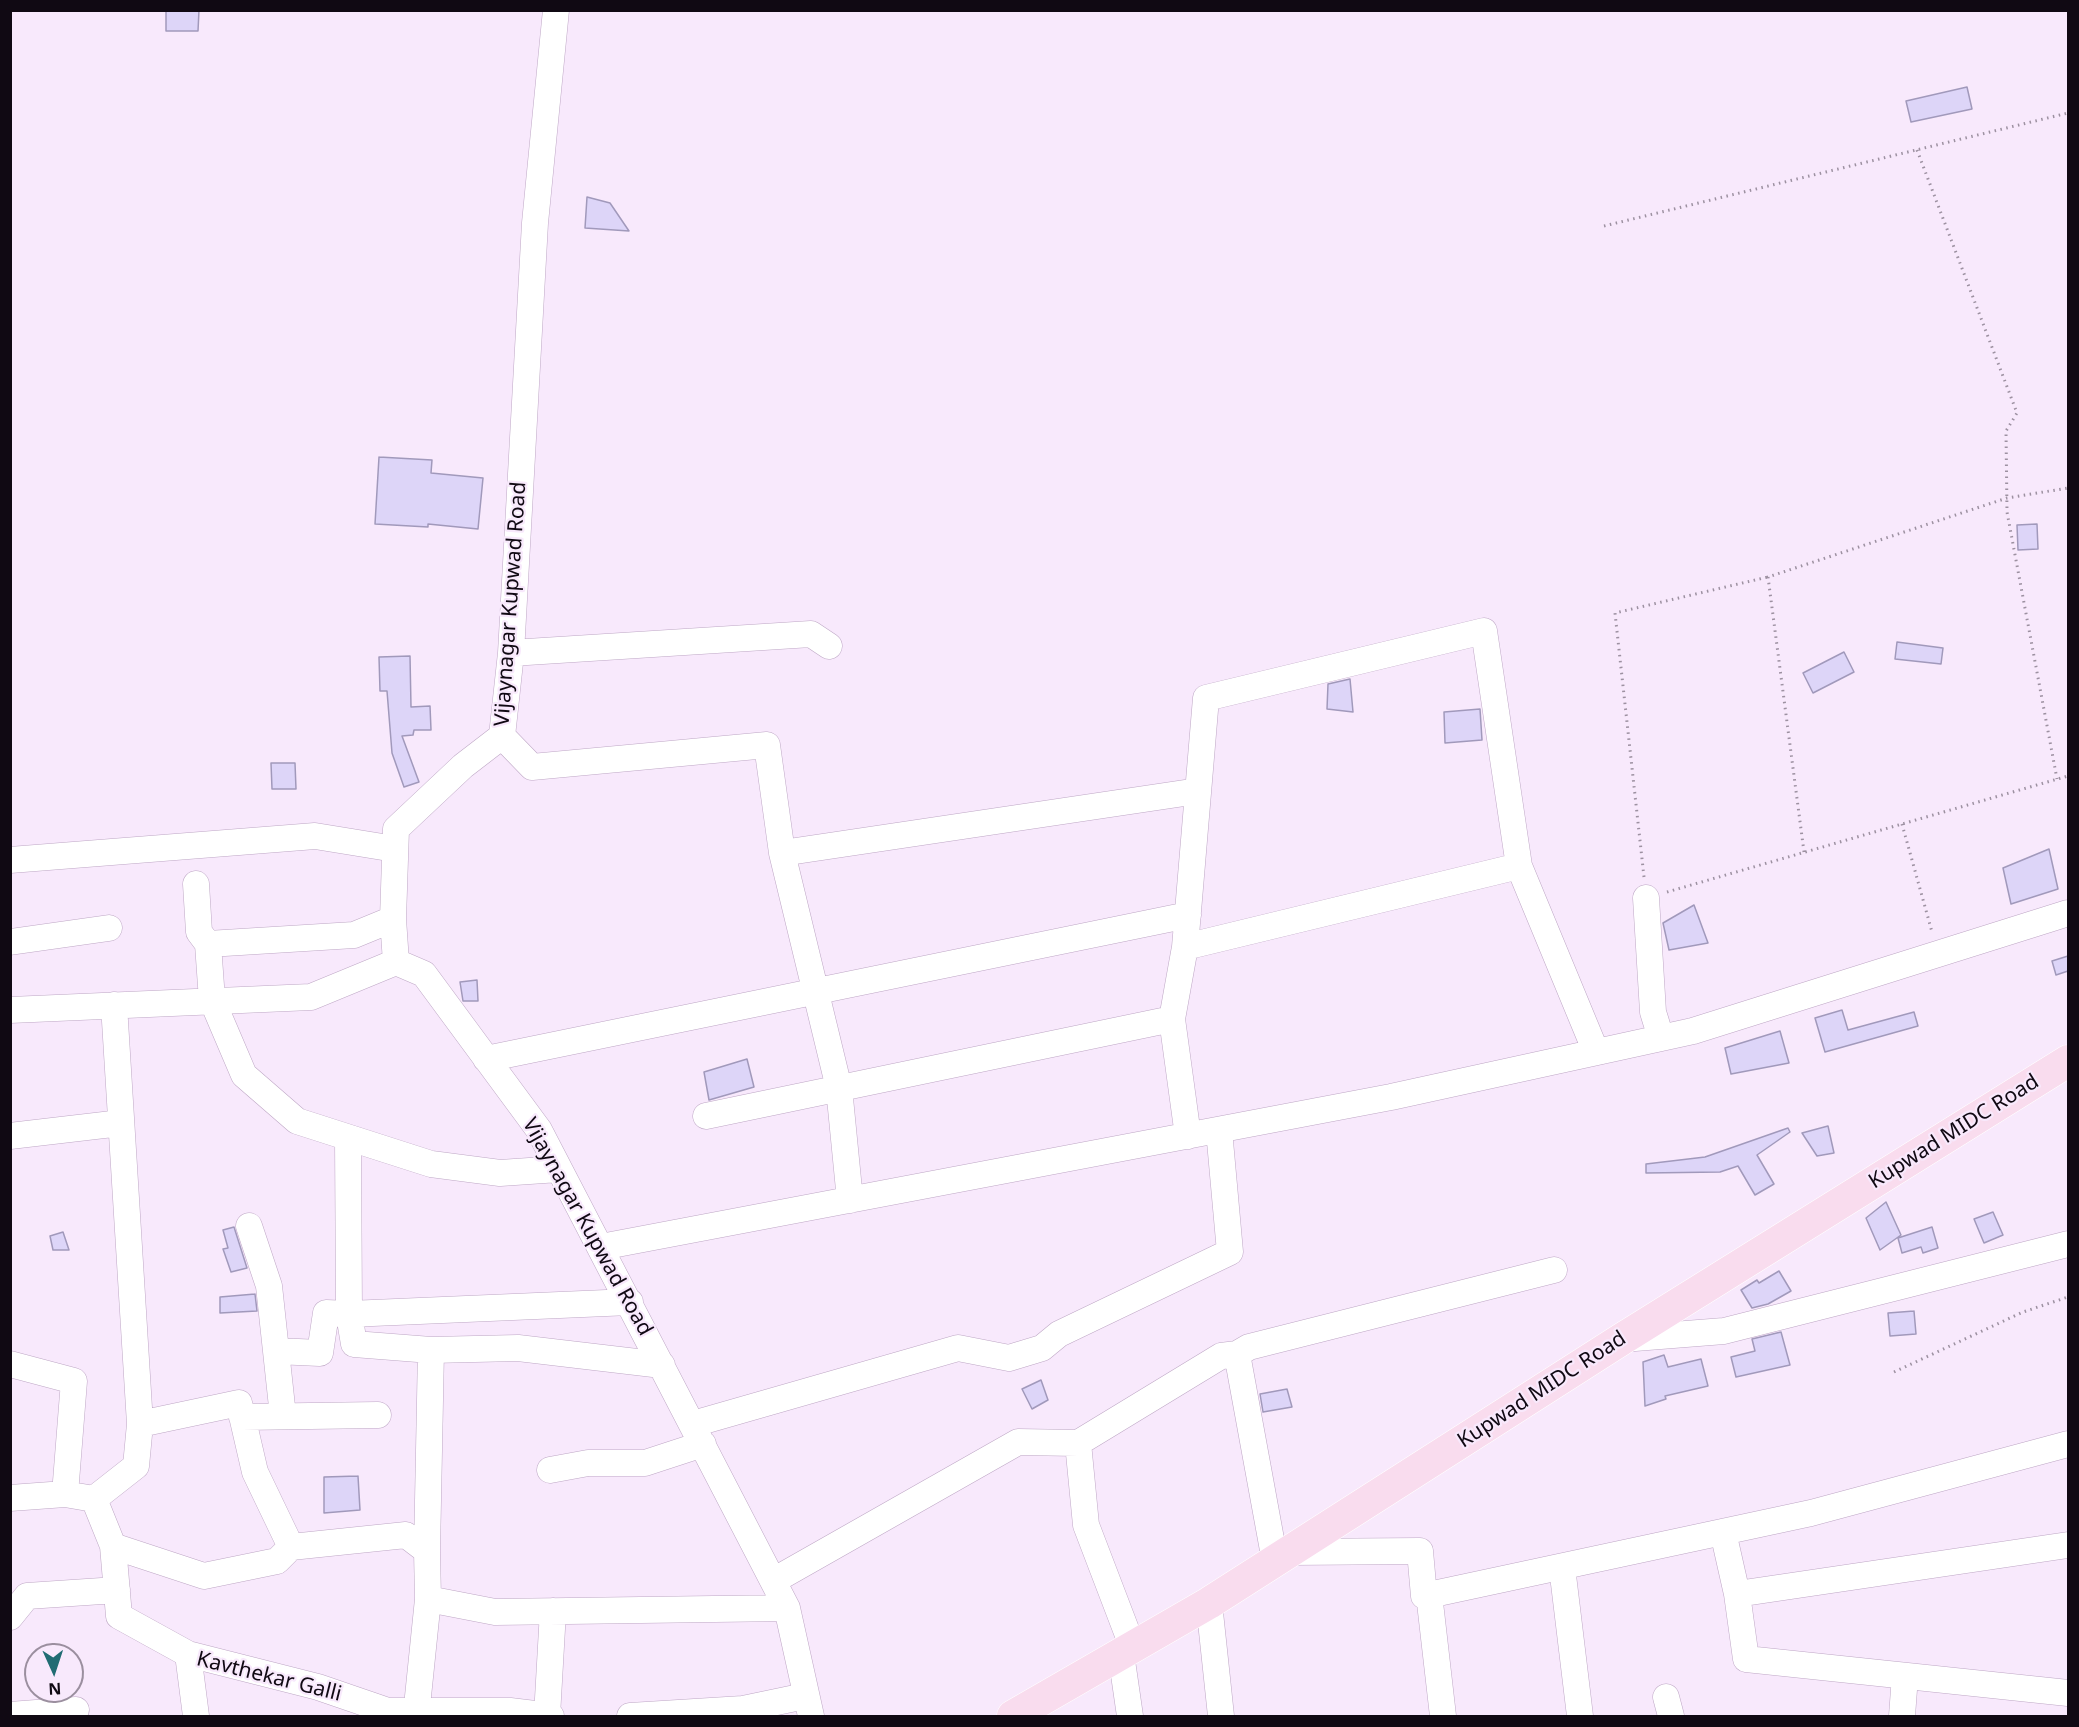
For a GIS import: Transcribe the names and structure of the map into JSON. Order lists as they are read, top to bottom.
{
  "streets": {
    "main road": ["Kupwad MIDC Road"],
    "street": ["Vijaynagar Kupwad Road", "Kavthekar Galli"]
  },
  "north": "bottom"
}
